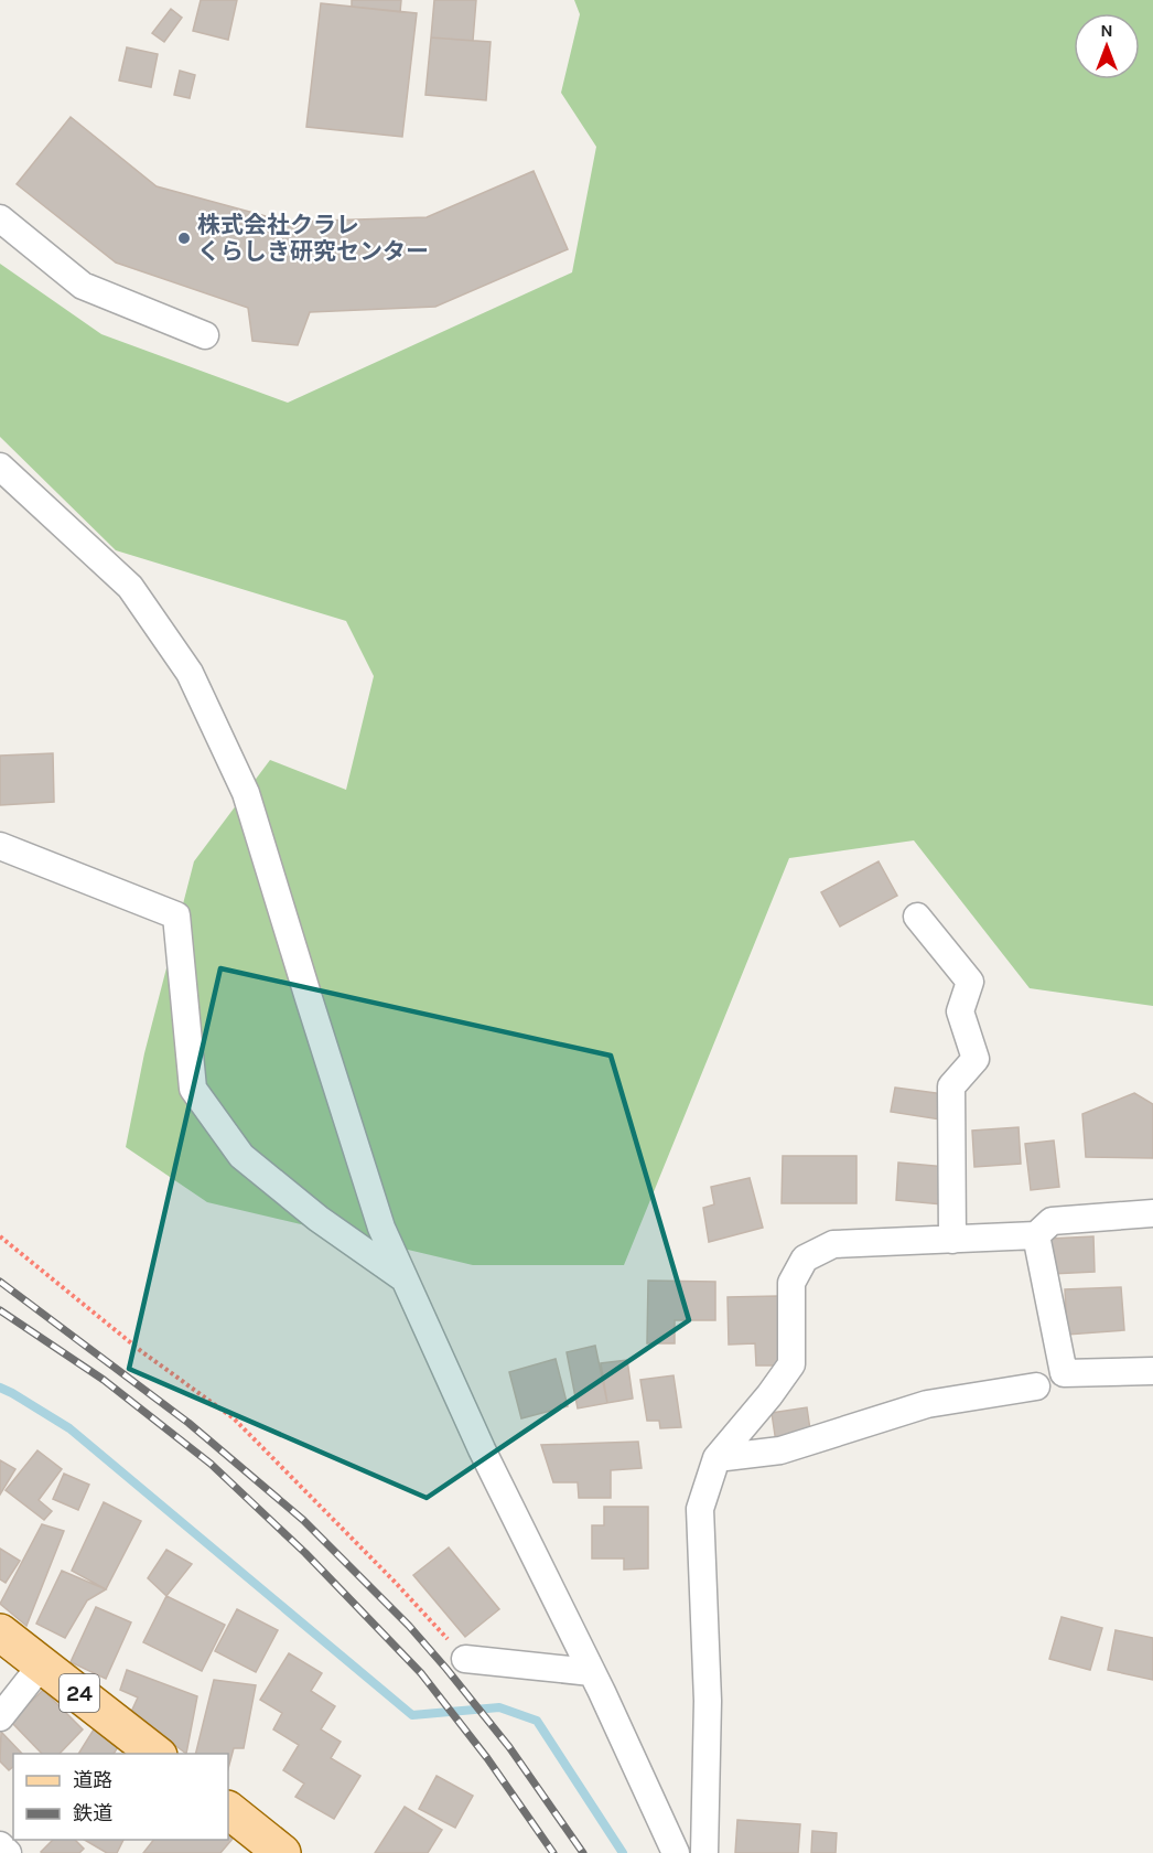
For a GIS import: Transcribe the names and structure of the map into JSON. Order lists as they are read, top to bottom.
{
  "streets": {
    "main road": ["24"]
  },
  "places": ["株式会社クラレ くらしき研究センター"],
  "legend": ["道路", "鉄道"],
  "north": "top"
}
